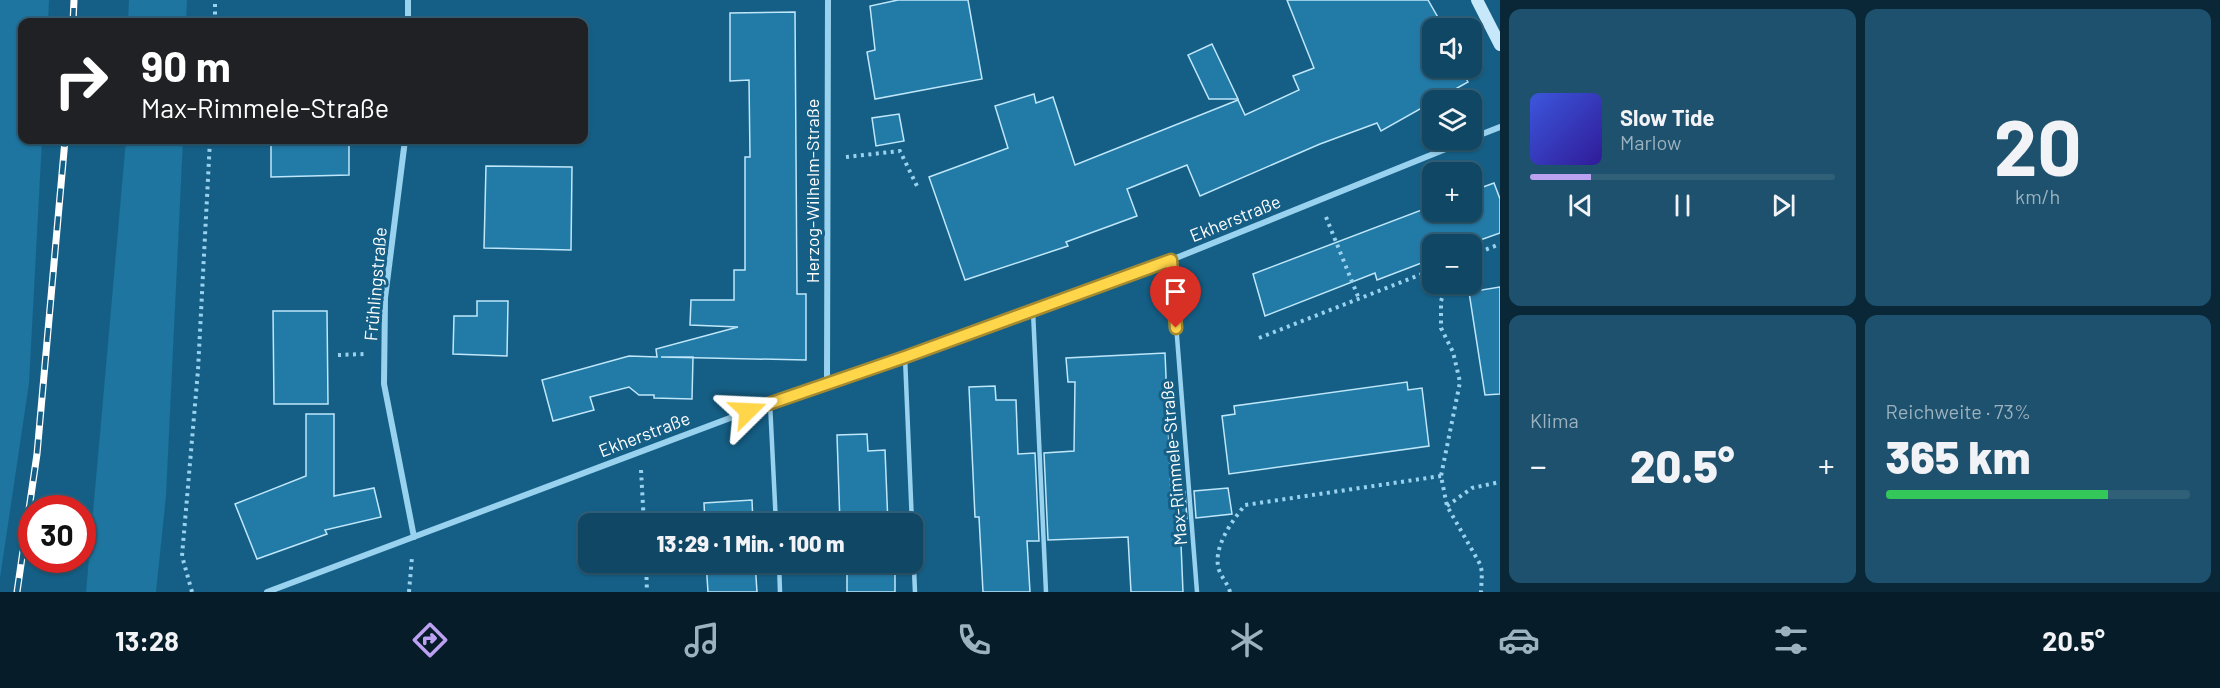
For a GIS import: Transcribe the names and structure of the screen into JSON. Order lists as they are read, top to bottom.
{
  "streets": {
    "street": ["Herzog-Wilhelm-Straße", "Ekherstraße", "Frühlingstraße"],
    "lane": ["Max-Rimmele-Straße"]
  },
  "crossings": [
    ["Herzog-Wilhelm-Straße", "Ekherstraße"],
    ["Ekherstraße", "Frühlingstraße"],
    ["Ekherstraße", "Max-Rimmele-Straße"]
  ],
  "page": {
    "tile": [
      ["20", "km/h"],
      "Klima",
      ["Reichweite · 73%", "365 km"]
    ],
    "map_buttons": ["+", "−"],
    "turn": ["90 m", "Max-Rimmele-Straße"],
    "song": ["Slow Tide", "Marlow"],
    "heat": ["−", "20.5°", "+"],
    "limit": "30",
    "trip": "13:29 · 1 Min. · 100 m",
    "tabs": ["13:28", "20.5°"]
  }
}
